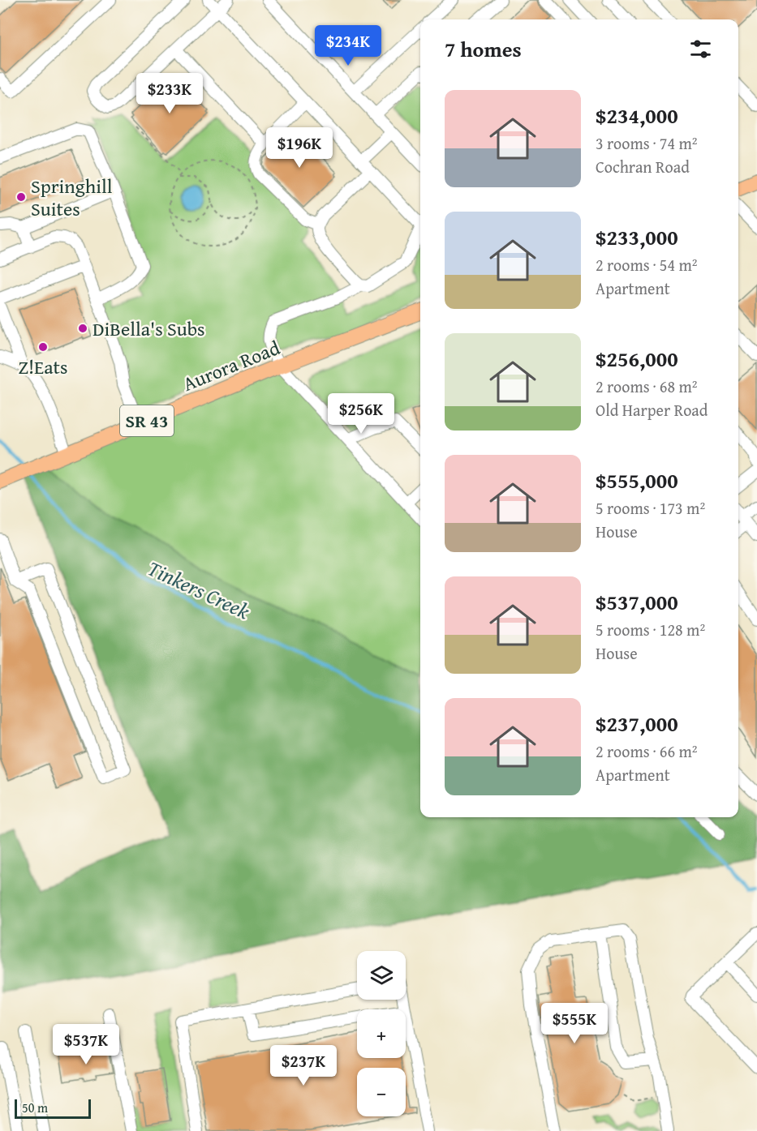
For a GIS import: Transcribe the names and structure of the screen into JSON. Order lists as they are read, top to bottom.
{
  "streets": {
    "main road": ["Aurora Road", "SR 43"]
  },
  "water": ["Tinkers Creek"],
  "places": ["Springhill Suites", "DiBella's Subs", "Z!Eats"],
  "scale_bar": "50 m",
  "page": {
    "heading": "7 homes",
    "price": [
      "$234K",
      "$233K",
      "$196K",
      "$256K",
      "$555K",
      "$537K",
      "$237K"
    ],
    "list": [
      {
        "name": "$234,000",
        "note": "3 rooms · 74 m² · Cochran Road"
      },
      {
        "name": "$233,000",
        "note": "2 rooms · 54 m² · Apartment"
      },
      {
        "name": "$256,000",
        "note": "2 rooms · 68 m² · Old Harper Road"
      },
      {
        "name": "$555,000",
        "note": "5 rooms · 173 m² · House"
      },
      {
        "name": "$537,000",
        "note": "5 rooms · 128 m² · House"
      },
      {
        "name": "$237,000",
        "note": "2 rooms · 66 m² · Apartment"
      }
    ],
    "map_buttons": ["+", "−"],
    "scale": "50 m"
  }
}
